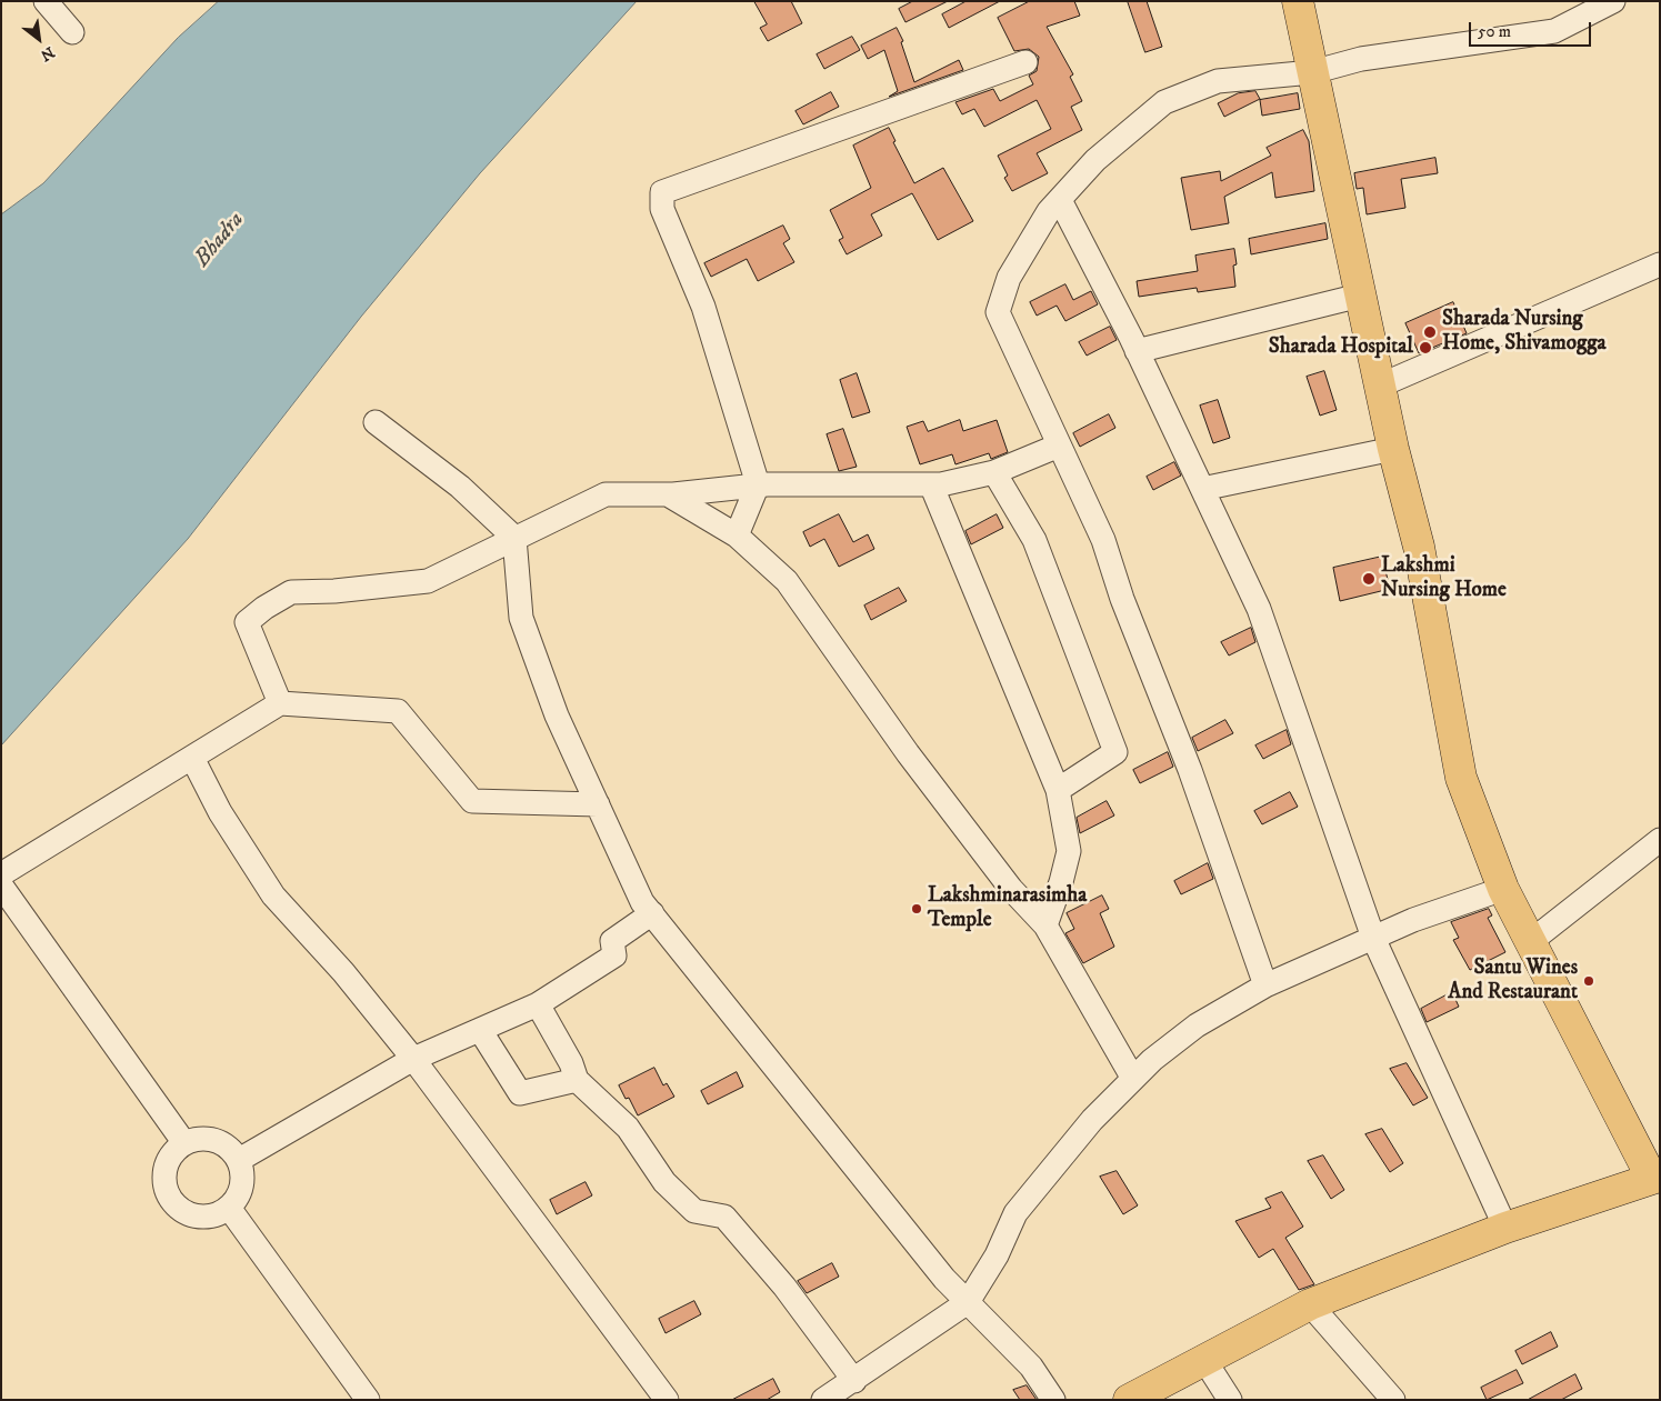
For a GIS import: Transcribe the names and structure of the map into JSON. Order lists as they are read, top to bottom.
{
  "water": ["Bhadra"],
  "places": [
    "Sharada Nursing Home, Shivamogga",
    "Sharada Hospital",
    "Lakshmi Nursing Home",
    "Lakshminarasimha Temple",
    "Santu Wines And Restaurant"
  ],
  "scale_bar": "50 m",
  "north": "bottom right"
}
